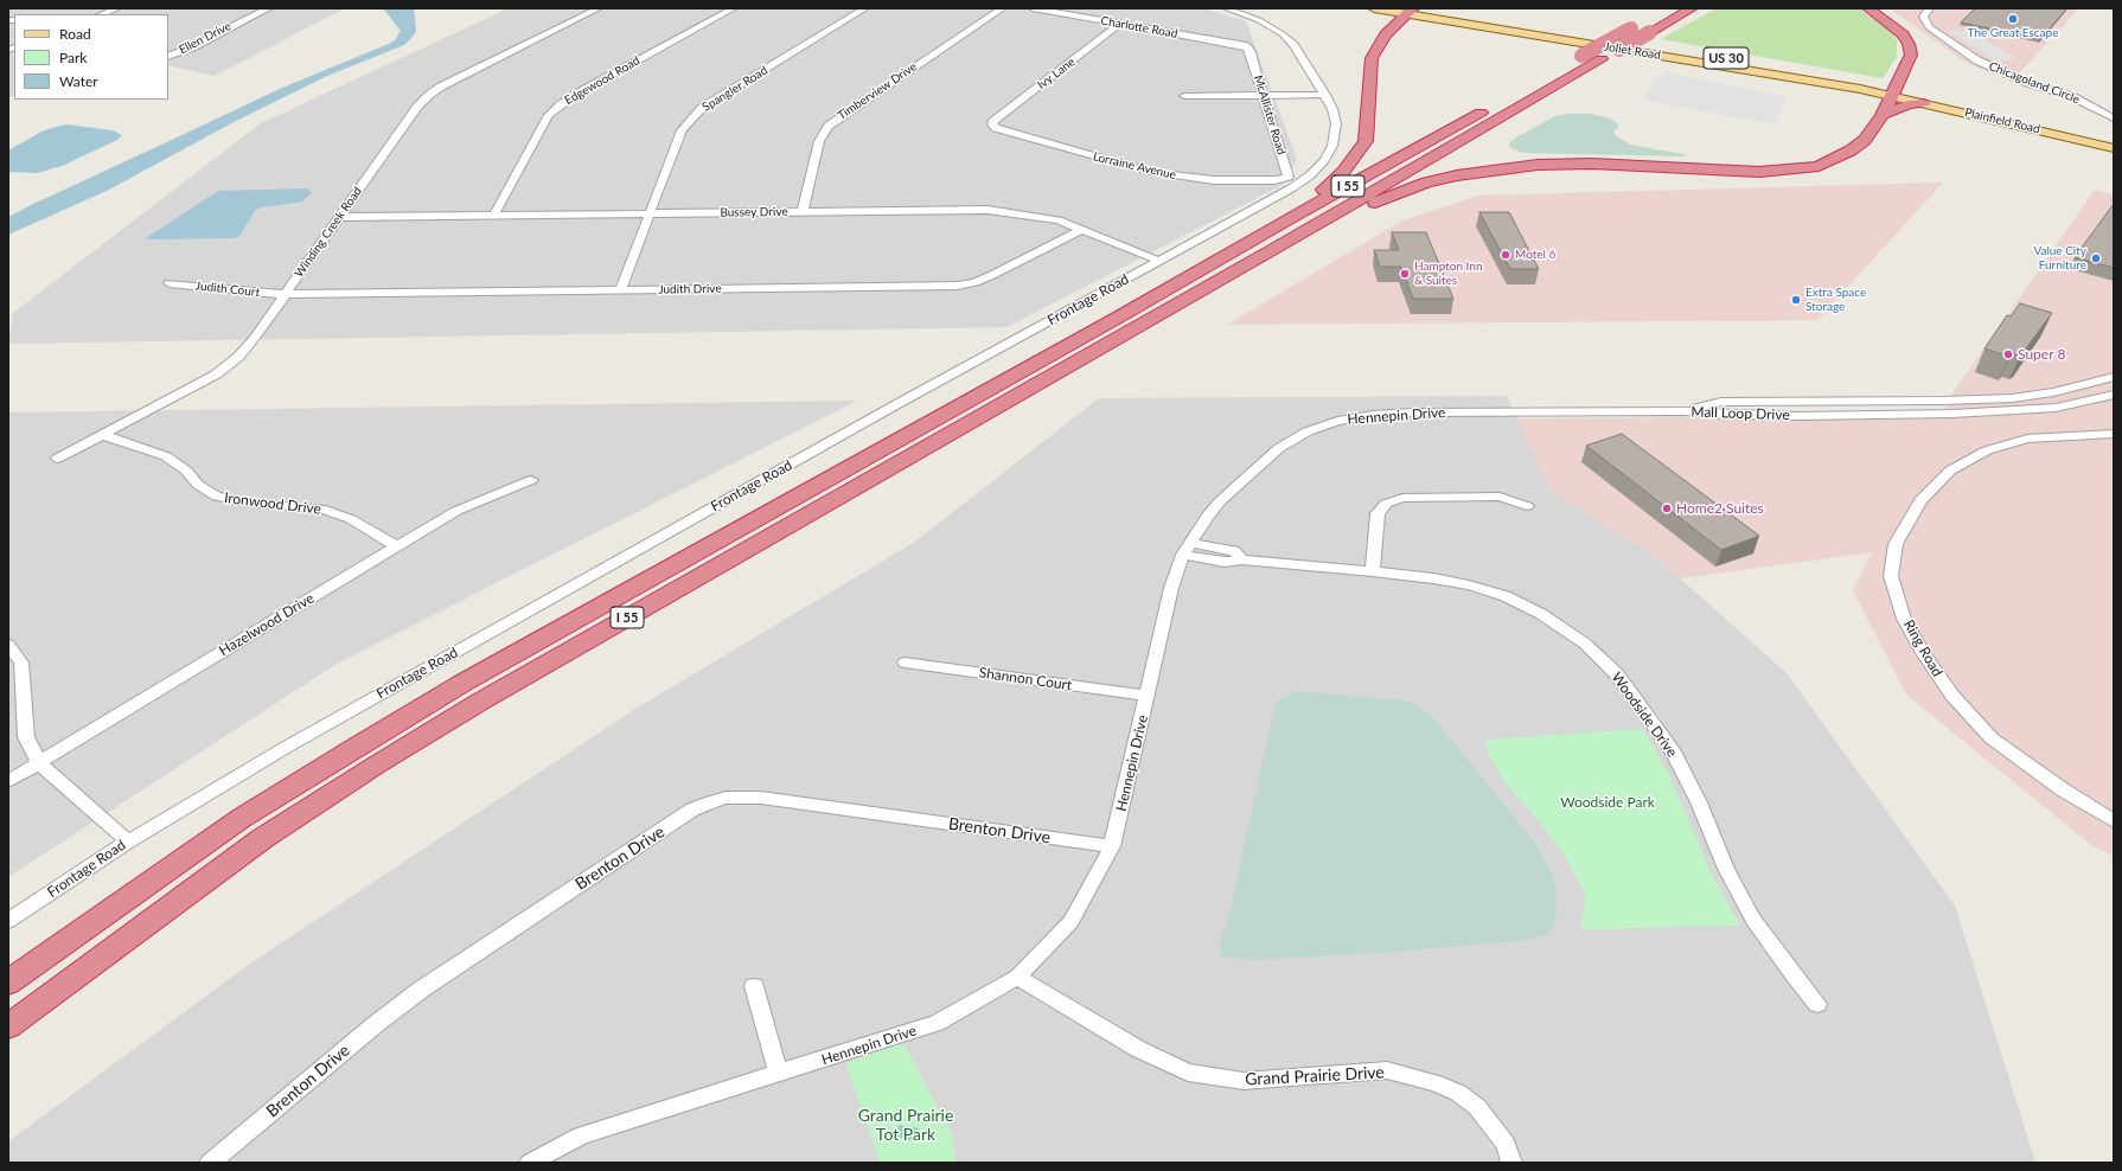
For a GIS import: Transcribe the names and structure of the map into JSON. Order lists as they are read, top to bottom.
{
  "streets": {
    "highway": ["I 55"],
    "main road": ["Joliet Road", "US 30", "Plainfield Road"],
    "street": [
      "Charlotte Road",
      "Ellen Drive",
      "Ivy Lane",
      "Edgewood Road",
      "Chicagoland Circle",
      "Spangler Road",
      "Timberview Drive",
      "McAllister Road",
      "Lorraine Avenue",
      "Bussey Drive",
      "Winding Creek Road",
      "Judith Court",
      "Judith Drive",
      "Frontage Road",
      "Mall Loop Drive",
      "Hennepin Drive",
      "Ironwood Drive",
      "Hazelwood Drive",
      "Ring Road",
      "Shannon Court",
      "Woodside Drive",
      "Brenton Drive",
      "Grand Prairie Drive"
    ]
  },
  "crossings": [
    ["Charlotte Road", "Ivy Lane"],
    ["Charlotte Road", "McAllister Road"],
    ["Joliet Road", "Plainfield Road"],
    ["Ivy Lane", "Lorraine Avenue"],
    ["Edgewood Road", "Bussey Drive"],
    ["Spangler Road", "Bussey Drive"],
    ["Spangler Road", "Judith Drive"],
    ["Timberview Drive", "Bussey Drive"],
    ["McAllister Road", "Lorraine Avenue"],
    ["Bussey Drive", "Winding Creek Road"],
    ["Bussey Drive", "Judith Drive"],
    ["Bussey Drive", "Frontage Road"],
    ["Winding Creek Road", "Judith Court"],
    ["Winding Creek Road", "Judith Drive"],
    ["Winding Creek Road", "Ironwood Drive"],
    ["Judith Court", "Judith Drive"],
    ["Mall Loop Drive", "Hennepin Drive"],
    ["Hennepin Drive", "Shannon Court"],
    ["Hennepin Drive", "Woodside Drive"],
    ["Hennepin Drive", "Brenton Drive"],
    ["Hennepin Drive", "Grand Prairie Drive"],
    ["Ironwood Drive", "Hazelwood Drive"]
  ],
  "parks": ["Woodside Park", "Grand Prairie Tot Park"],
  "places": [
    "The Great Escape",
    "Motel 6",
    "Value City Furniture",
    "Hampton Inn & Suites",
    "Extra Space Storage",
    "Super 8",
    "Home2 Suites"
  ],
  "legend": ["Road", "Park", "Water"]
}
